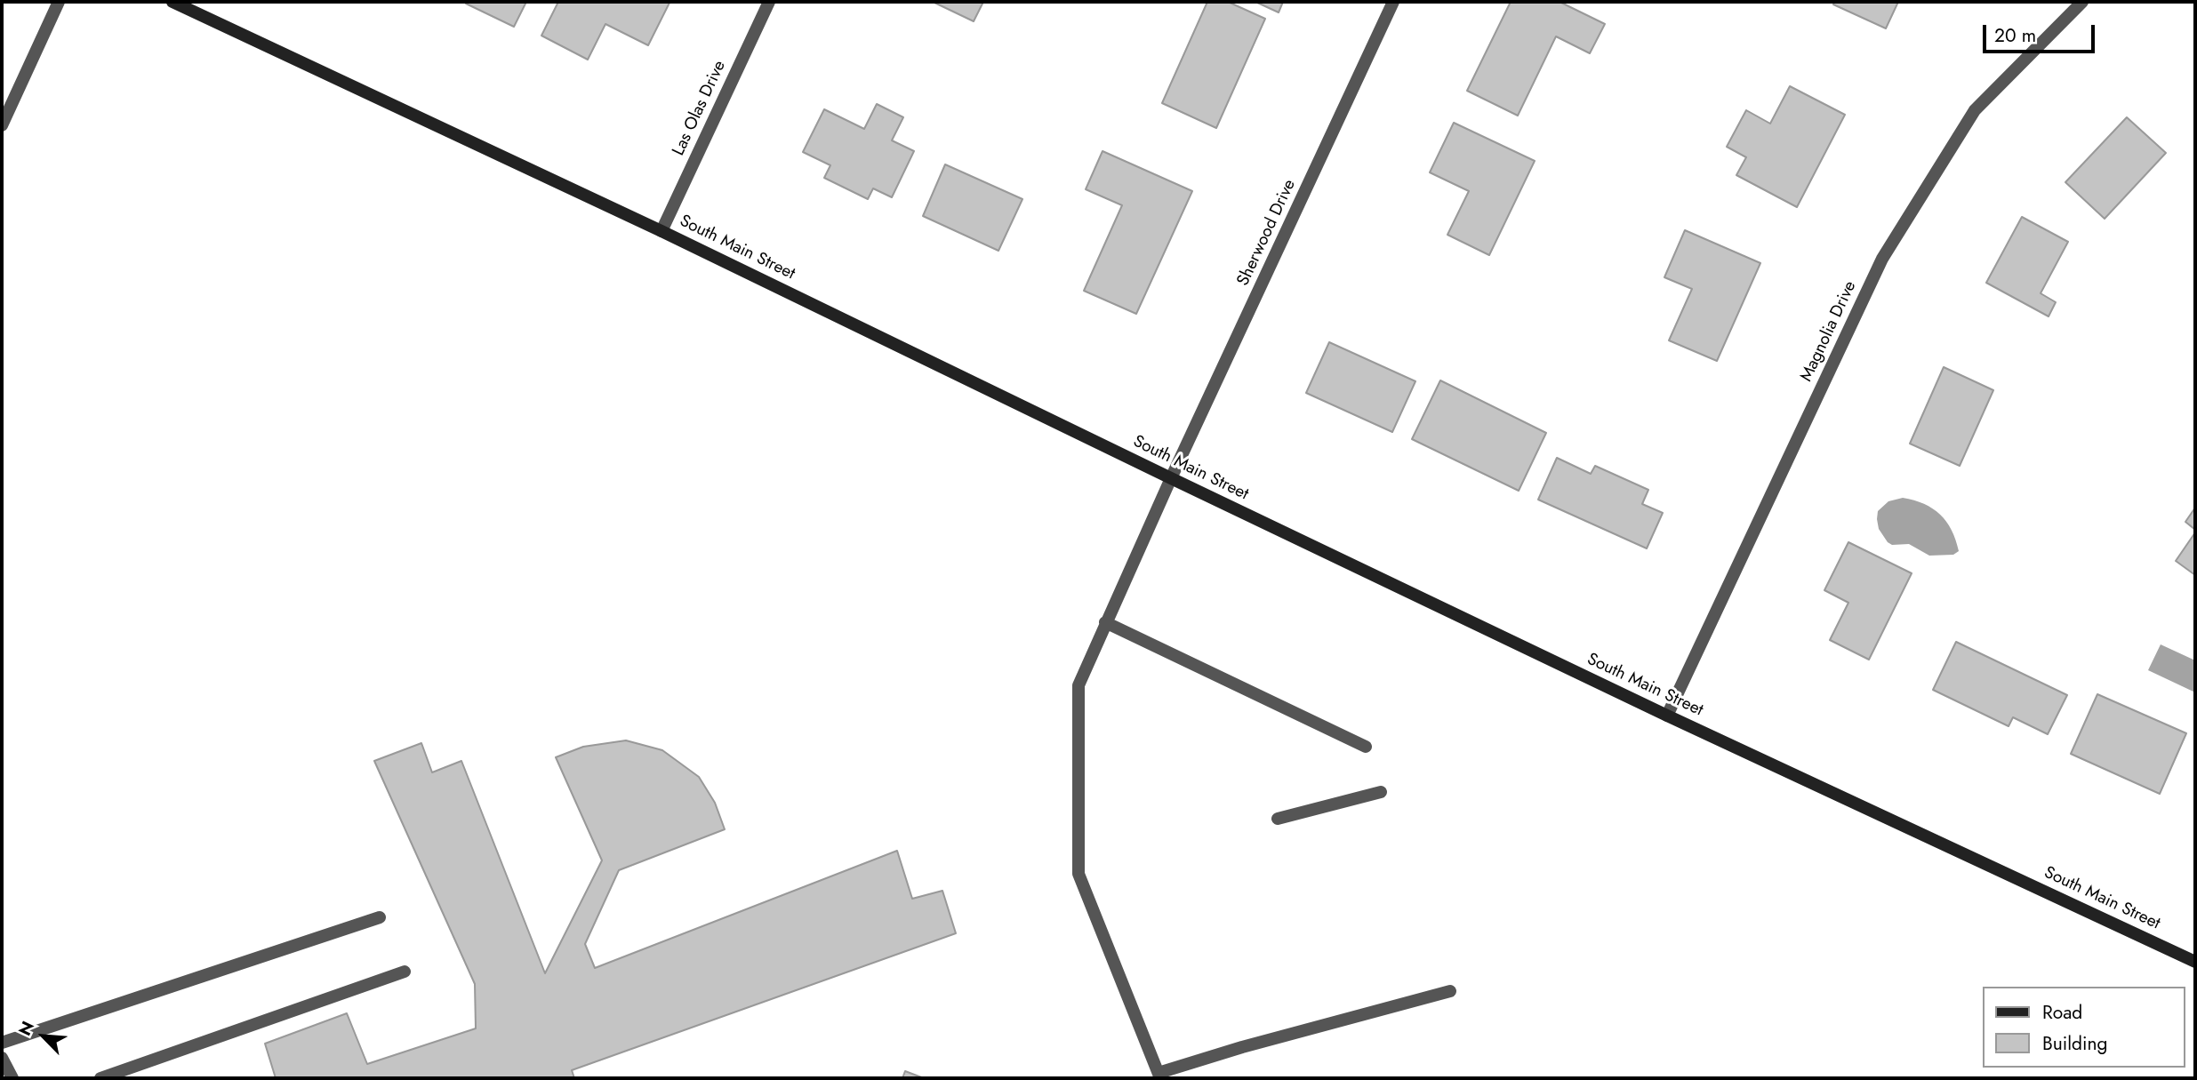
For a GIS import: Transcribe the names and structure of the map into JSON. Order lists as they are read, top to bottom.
{
  "streets": {
    "street": [
      "Las Olas Drive",
      "Sherwood Drive",
      "South Main Street",
      "Magnolia Drive"
    ]
  },
  "crossings": [
    ["Las Olas Drive", "South Main Street"],
    ["Sherwood Drive", "South Main Street"],
    ["South Main Street", "Magnolia Drive"]
  ],
  "legend": ["Road", "Building"],
  "scale_bar": "20 m",
  "north": "top left"
}
